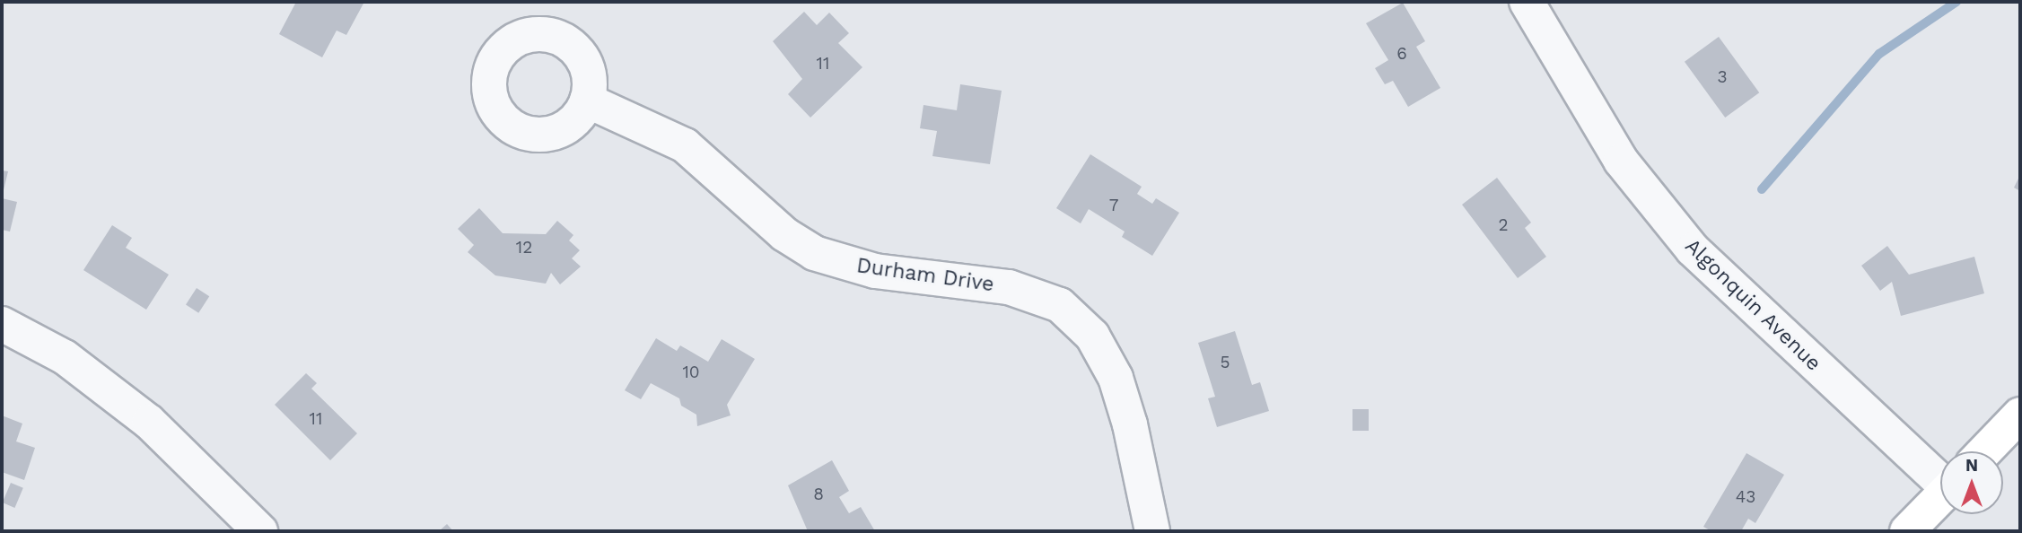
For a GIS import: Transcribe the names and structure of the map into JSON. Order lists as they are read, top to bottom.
{
  "streets": {
    "street": ["Durham Drive", "Algonquin Avenue"]
  },
  "house_numbers": [
    "6",
    "11",
    "3",
    "7",
    "2",
    "12",
    "5",
    "10",
    "11",
    "8",
    "43"
  ],
  "north": "top"
}
